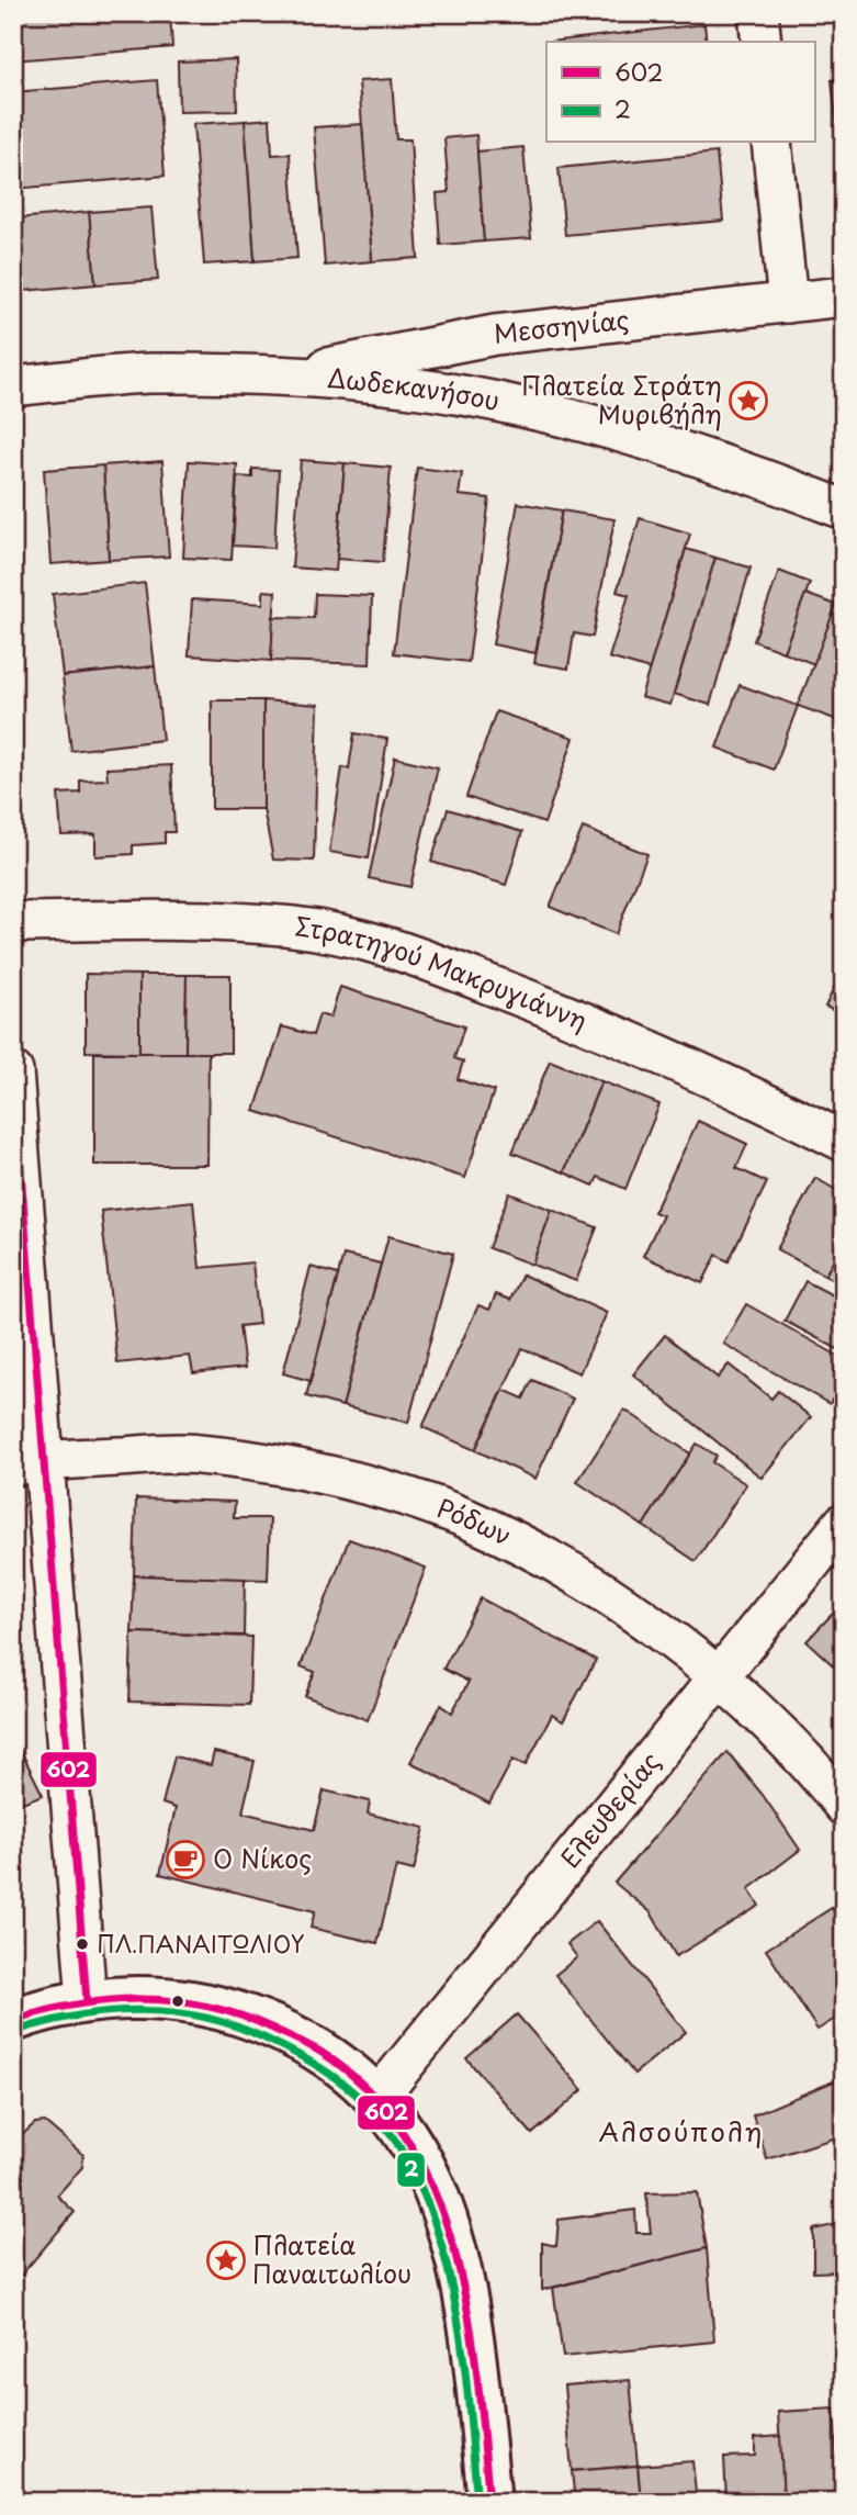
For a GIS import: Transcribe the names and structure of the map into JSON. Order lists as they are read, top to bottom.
{
  "streets": {
    "street": [
      "Μεσσηνίας",
      "Δωδεκανήσου",
      "Στρατηγού Μακρυγιάννη",
      "Ρόδων",
      "Ελευθερίας"
    ]
  },
  "crossings": [
    ["Μεσσηνίας", "Δωδεκανήσου"],
    ["Ρόδων", "Ελευθερίας"]
  ],
  "districts": ["Αλσούπολη"],
  "places": {
    "place": ["Πλατεία Στράτη Μυριβήλη", "Πλατεία Παναιτωλίου"],
    "cafe": ["Ο Νίκος"],
    "other": ["ΠΛ.ΠΑΝΑΙΤΩΛΙΟΥ"]
  },
  "lines": ["transit line 602", "transit line 2"],
  "legend": ["602", "2"]
}
